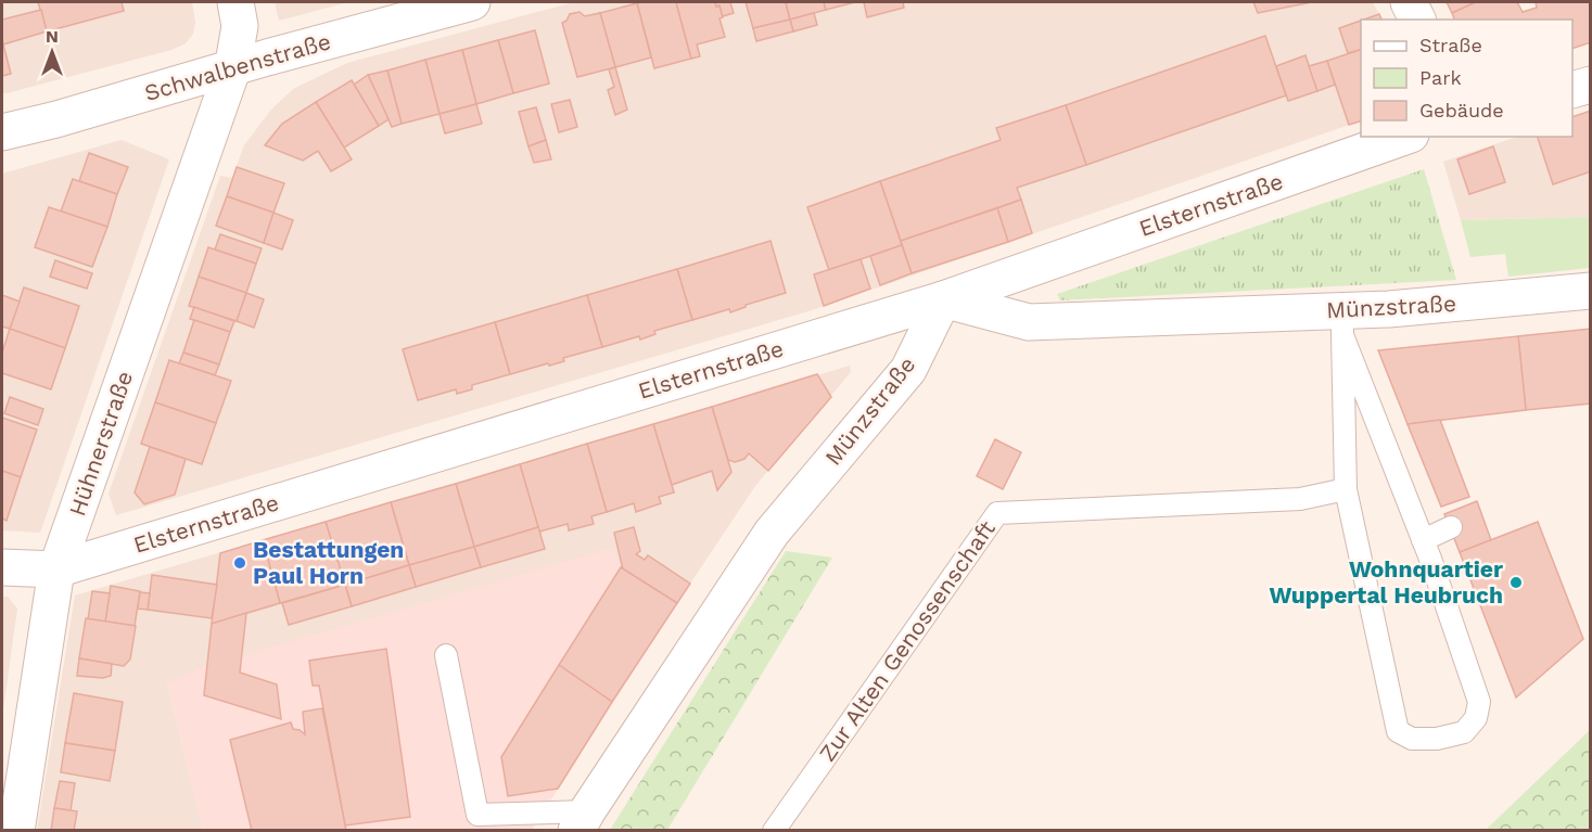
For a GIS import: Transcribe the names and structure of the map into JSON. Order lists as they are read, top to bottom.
{
  "streets": {
    "street": [
      "Schwalbenstraße",
      "Elsternstraße",
      "Münzstraße",
      "Hühnerstraße"
    ],
    "lane": ["Zur Alten Genossenschaft"]
  },
  "crossings": [
    ["Schwalbenstraße", "Hühnerstraße"],
    ["Elsternstraße", "Münzstraße"],
    ["Elsternstraße", "Hühnerstraße"]
  ],
  "places": ["Bestattungen Paul Horn", "Wohnquartier Wuppertal Heubruch"],
  "legend": ["Straße", "Park", "Gebäude"],
  "north": "top"
}
